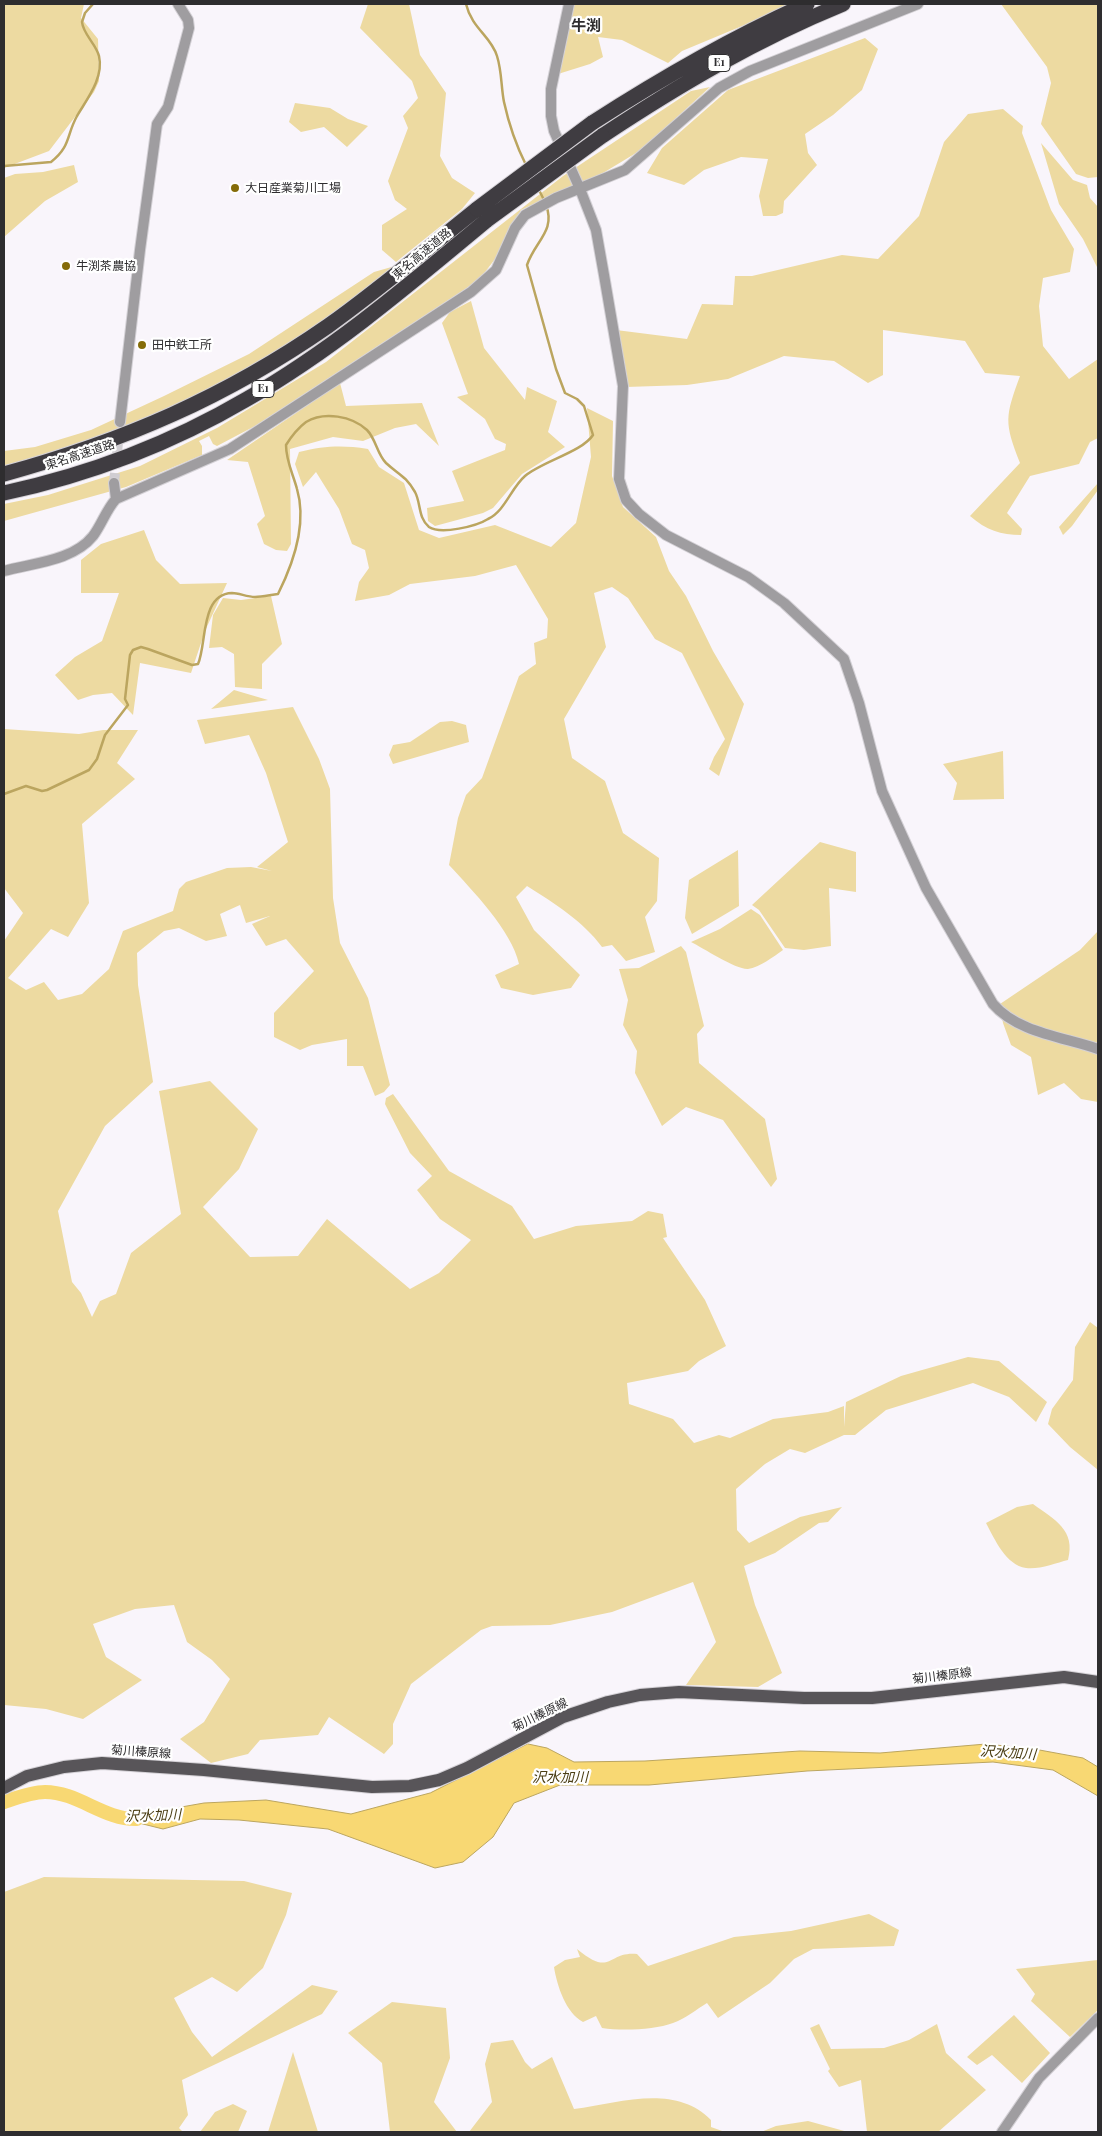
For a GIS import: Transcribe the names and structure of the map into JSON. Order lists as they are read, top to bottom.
{
  "streets": {
    "highway": ["E1", "東名高速道路"],
    "main road": ["菊川榛原線"]
  },
  "districts": ["牛渕"],
  "water": ["沢水加川"],
  "places": ["大日産業菊川工場", "牛渕茶農協", "田中鉄工所"]
}
